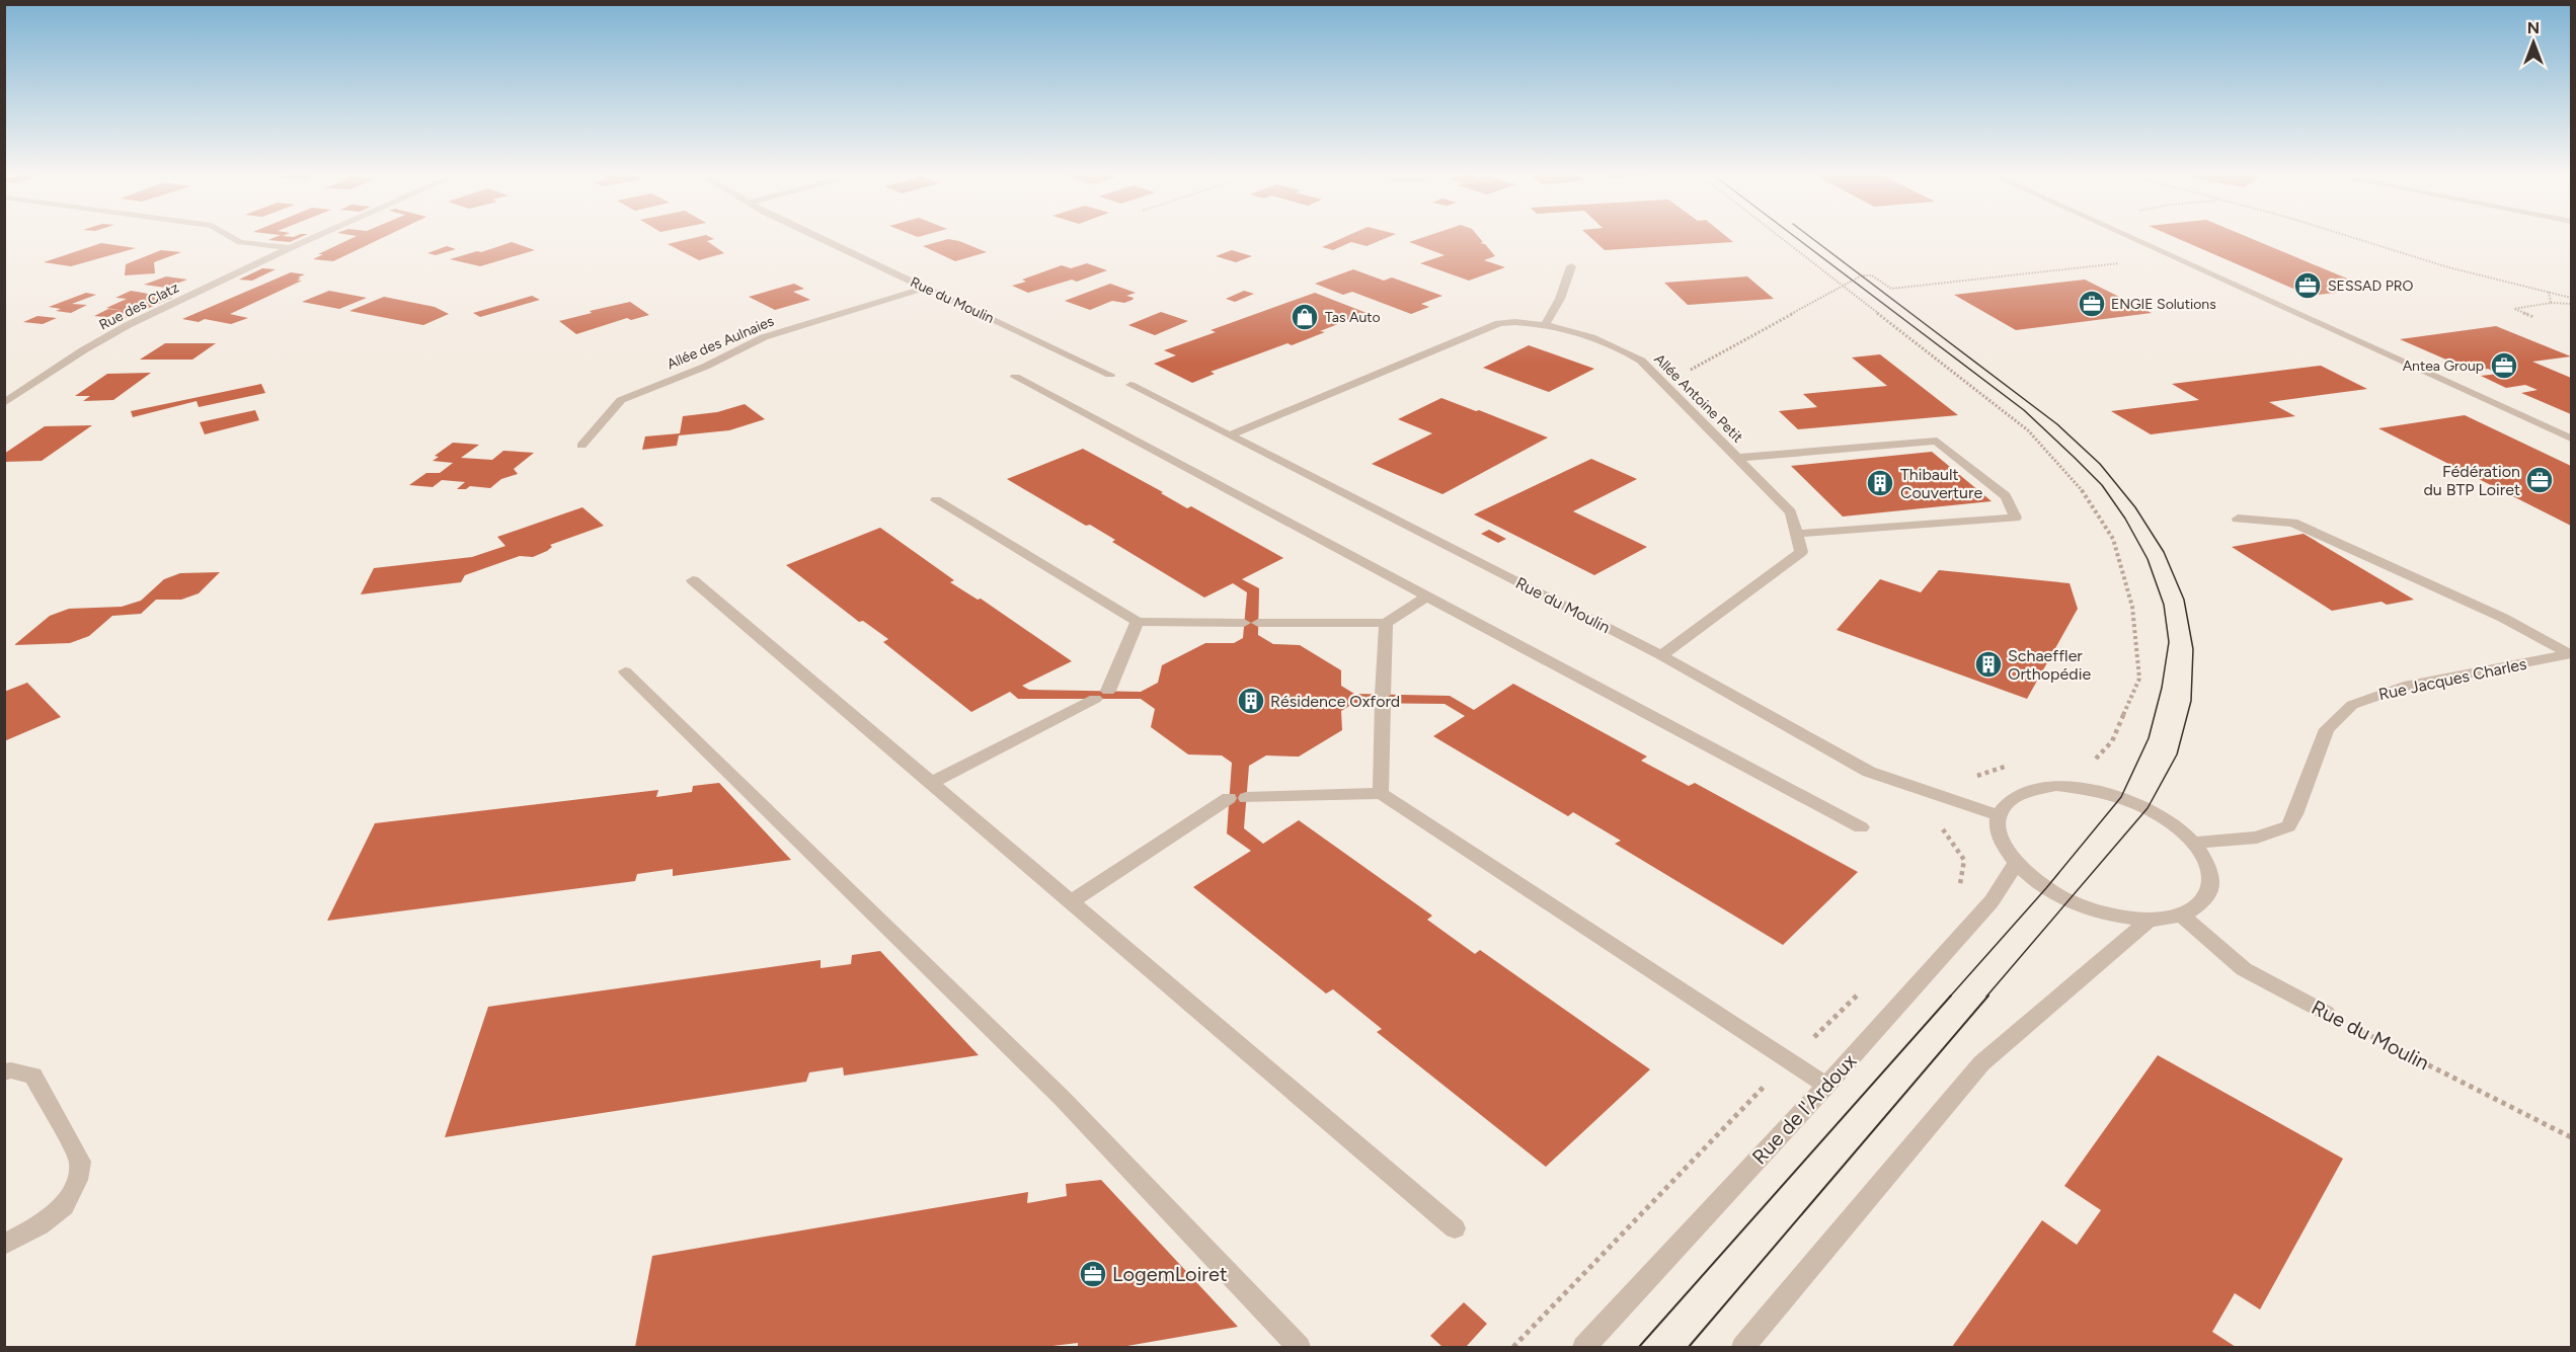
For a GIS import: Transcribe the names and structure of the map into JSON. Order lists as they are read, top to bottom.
{
  "streets": {
    "street": [
      "Rue du Moulin",
      "Rue des Clatz",
      "Allée des Aulnaies",
      "Allée Antoine Petit",
      "Rue Jacques Charles",
      "Rue de l'Ardoux"
    ]
  },
  "crossings": [
    ["Rue du Moulin", "Allée des Aulnaies"],
    ["Rue du Moulin", "Allée Antoine Petit"]
  ],
  "places": {
    "office": [
      "SESSAD PRO",
      "ENGIE Solutions",
      "Antea Group",
      "Fédération du BTP Loiret",
      "LogemLoiret"
    ],
    "shop": ["Tas Auto"],
    "building": ["Thibault Couverture", "Schaeffler Orthopédie", "Résidence Oxford"]
  },
  "north": "top"
}
